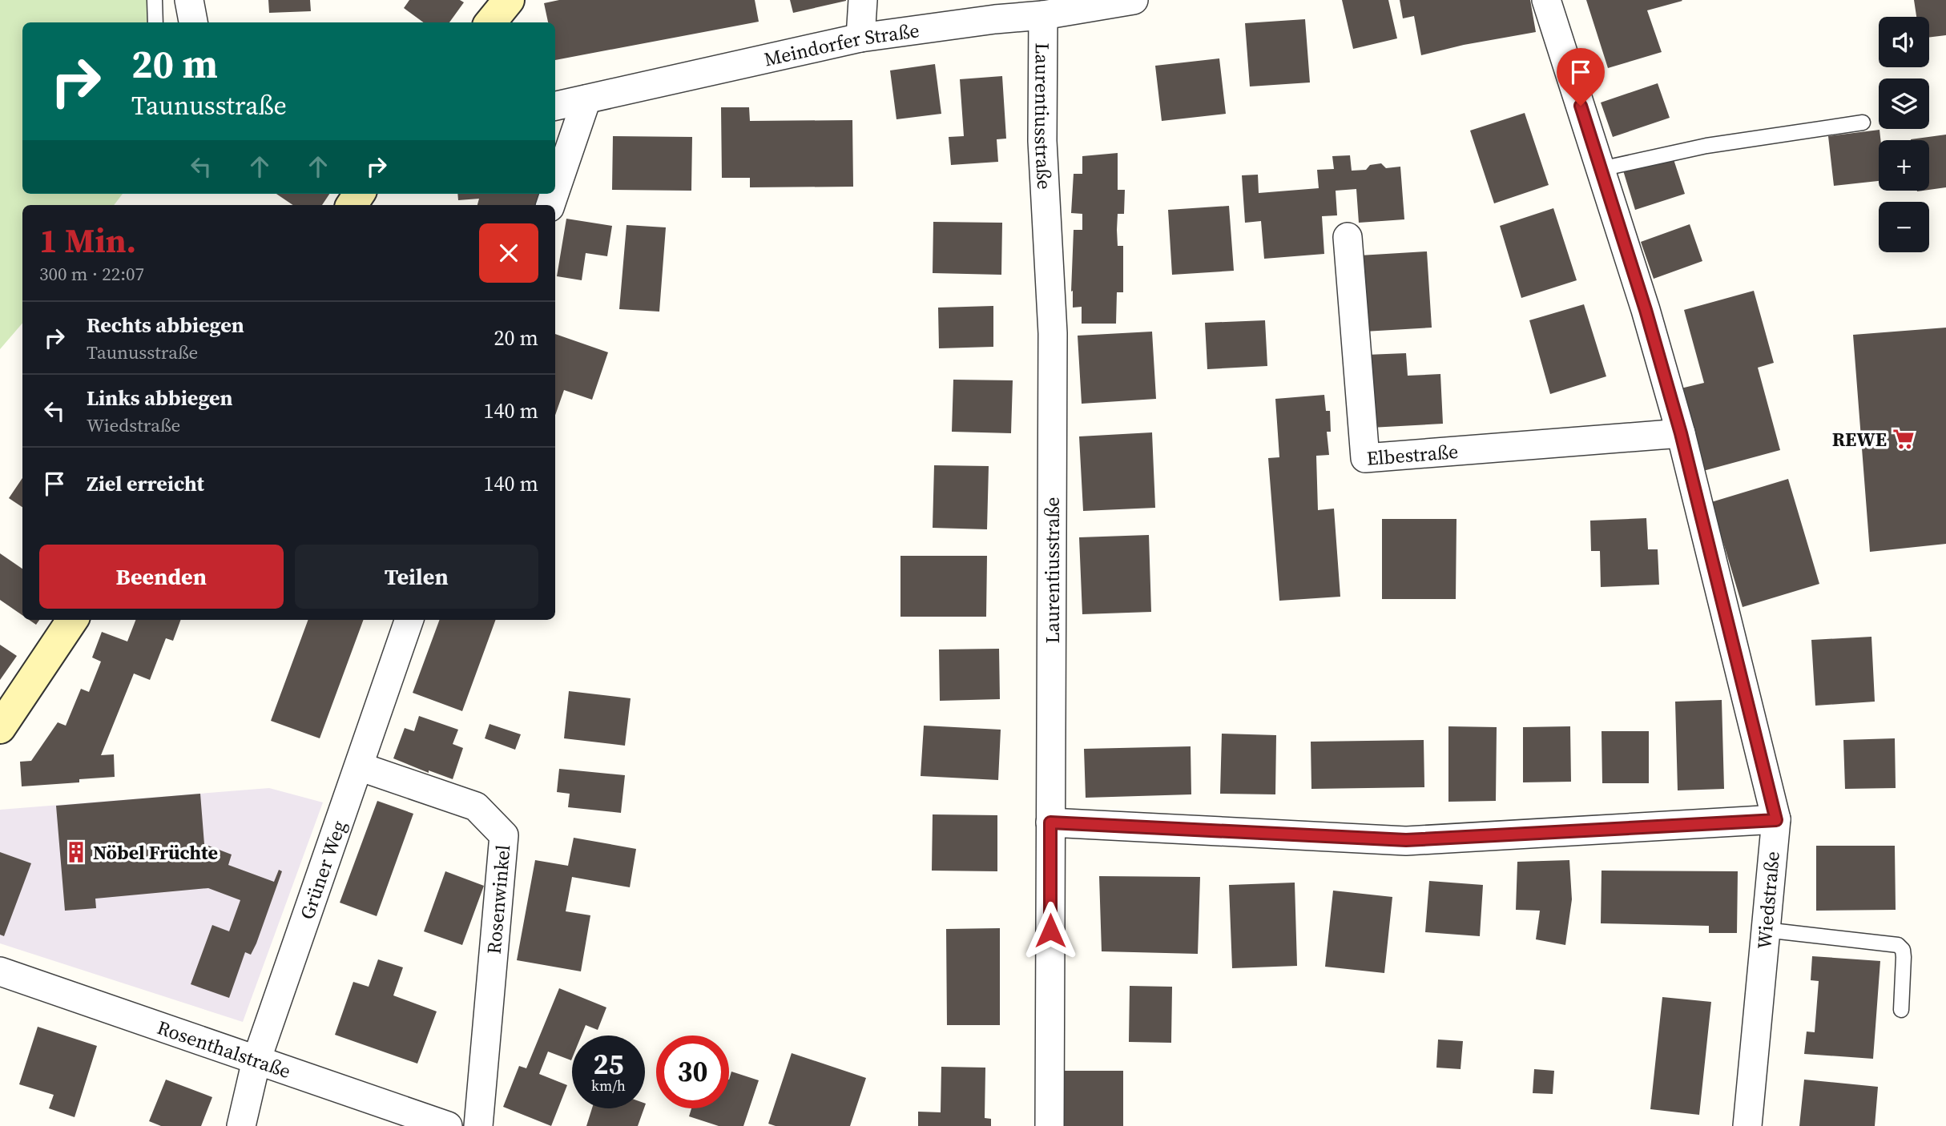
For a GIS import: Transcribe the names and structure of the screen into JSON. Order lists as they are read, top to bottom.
{
  "streets": {
    "street": [
      "Meindorfer Straße",
      "Laurentiusstraße",
      "Elbestraße",
      "Grüner Weg",
      "Rosenwinkel",
      "Wiedstraße",
      "Rosenthalstraße"
    ]
  },
  "crossings": [
    ["Meindorfer Straße", "Laurentiusstraße"],
    ["Elbestraße", "Wiedstraße"],
    ["Grüner Weg", "Rosenwinkel"],
    ["Grüner Weg", "Rosenthalstraße"]
  ],
  "places": {
    "supermarket": ["REWE"],
    "building": ["Nöbel Früchte"]
  },
  "page": {
    "map_buttons": ["+", "−"],
    "turn": ["20 m", "Taunusstraße"],
    "heading": ["1 Min.", "300 m · 22:07"],
    "list": [
      {
        "name": "Rechts abbiegen",
        "note": "Taunusstraße",
        "value": "20 m"
      },
      {
        "name": "Links abbiegen",
        "note": "Wiedstraße",
        "value": "140 m"
      },
      {
        "name": "Ziel erreicht",
        "value": "140 m"
      }
    ],
    "buttons": ["Beenden", "Teilen"],
    "speed": "25 km/h",
    "limit": "30"
  }
}
